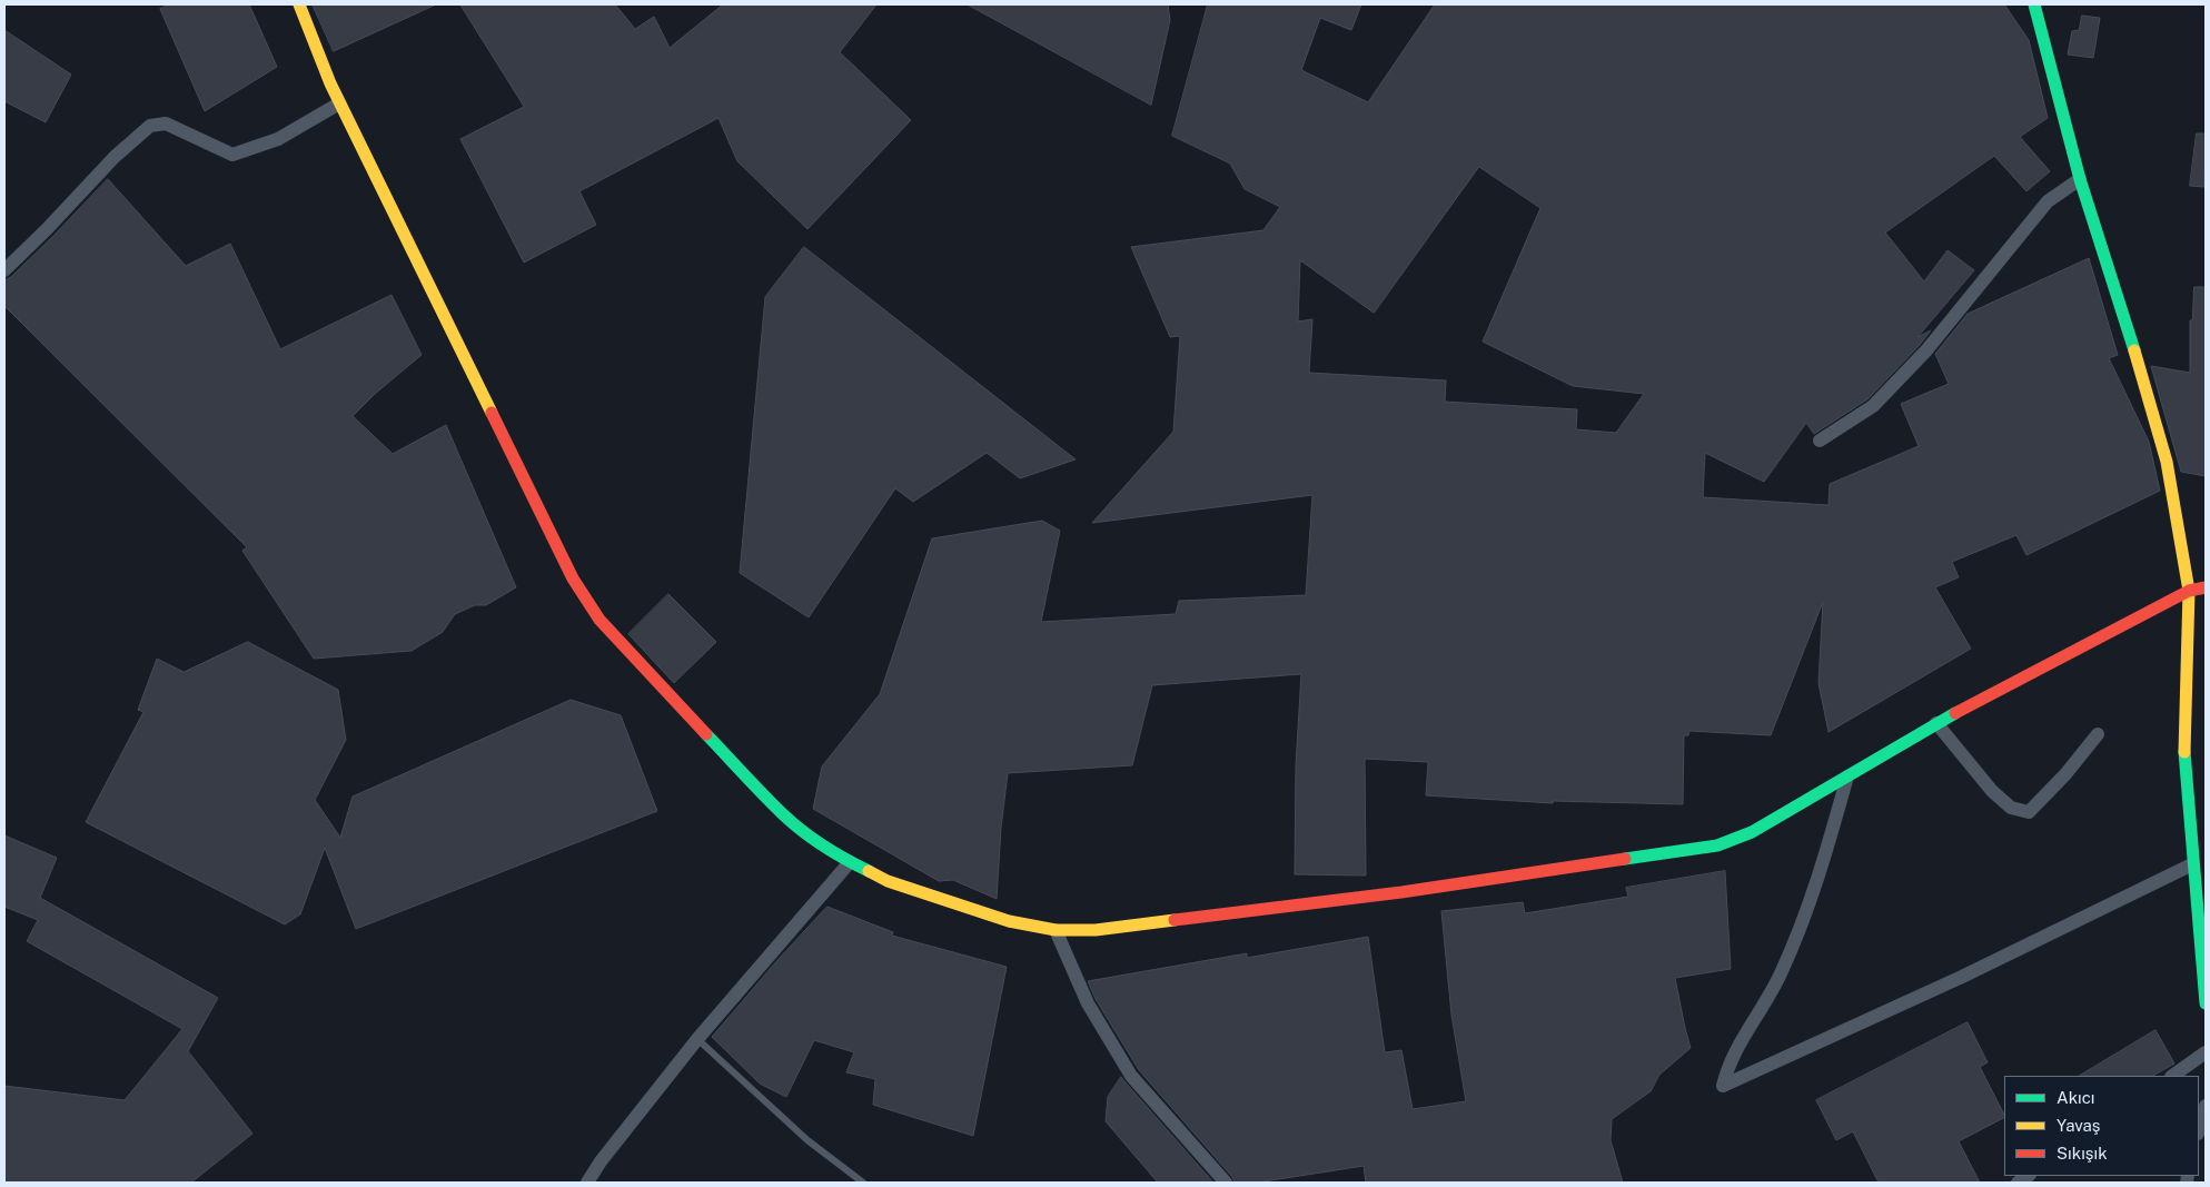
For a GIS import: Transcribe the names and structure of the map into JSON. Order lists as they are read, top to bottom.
{
  "legend": ["Akıcı", "Yavaş", "Sıkışık"]
}
